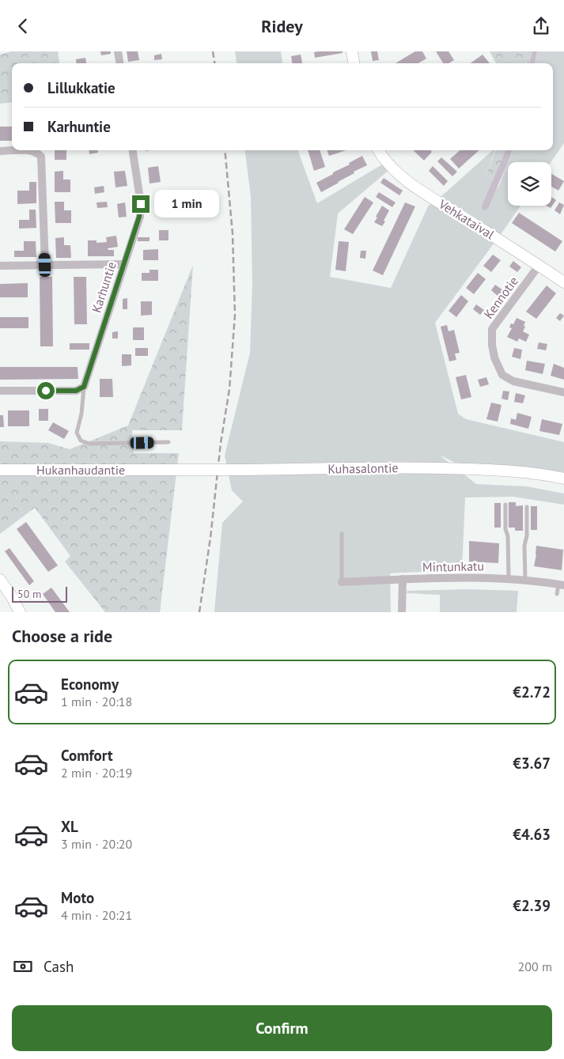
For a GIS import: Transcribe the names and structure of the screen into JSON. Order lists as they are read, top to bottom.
{
  "streets": {
    "main road": ["Vehkataival", "Kuhasalontie", "Hukanhaudantie"],
    "street": ["Karhuntie", "Kennotie", "Mintunkatu"]
  },
  "crossings": [
    ["Vehkataival", "Kennotie"],
    ["Kuhasalontie", "Hukanhaudantie"]
  ],
  "scale_bar": "50 m",
  "page": {
    "header": "Ridey",
    "banner": ["Lillukkatie", "Karhuntie"],
    "bubble": "1 min",
    "scale": "50 m",
    "heading": "Choose a ride",
    "list": [
      {
        "name": "Economy",
        "note": "1 min · 20:18",
        "value": "€2.72"
      },
      {
        "name": "Comfort",
        "note": "2 min · 20:19",
        "value": "€3.67"
      },
      {
        "name": "XL",
        "note": "3 min · 20:20",
        "value": "€4.63"
      },
      {
        "name": "Moto",
        "note": "4 min · 20:21",
        "value": "€2.39"
      }
    ],
    "pay": ["Cash", "200 m"],
    "buttons": "Confirm"
  }
}
